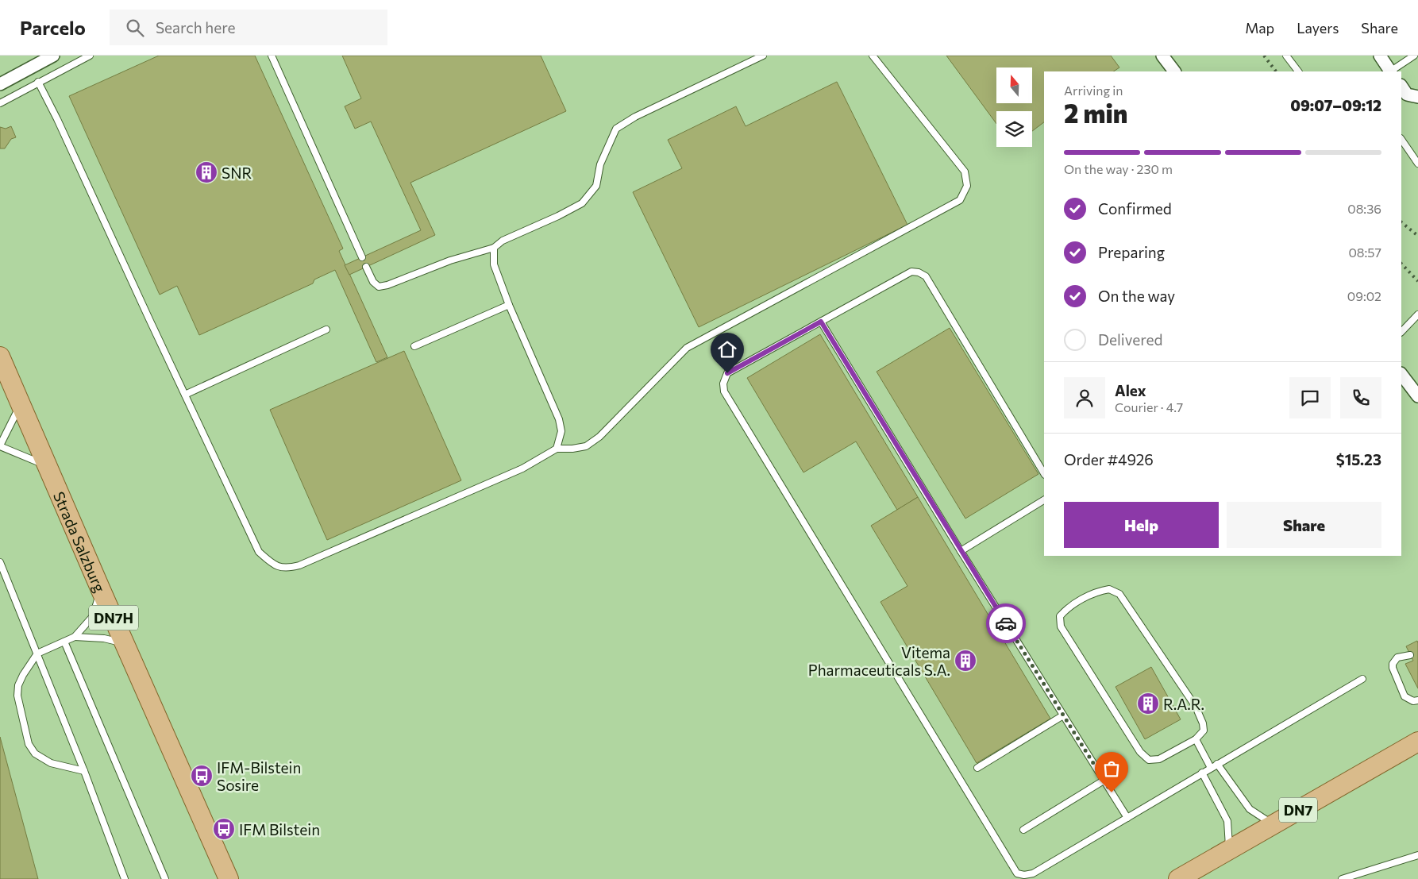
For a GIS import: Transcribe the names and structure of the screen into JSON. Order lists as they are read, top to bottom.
{
  "streets": {
    "main road": ["Strada Salzburg", "DN7H", "DN7"]
  },
  "places": {
    "building": ["SNR", "Vitema Pharmaceuticals S.A.", "R.A.R."],
    "bus stop": ["IFM-Bilstein Sosire", "IFM Bilstein"]
  },
  "north": "top",
  "page": {
    "header": "Parcelo",
    "search": "Search here",
    "nav": ["Map", "Layers", "Share"],
    "heading": ["2 min", "Arriving in", "09:07–09:12"],
    "panel": [
      "Alex",
      "Courier · 4.7",
      "Order #4926",
      "$15.23"
    ],
    "bar": "On the way · 230 m",
    "list": [
      ["Confirmed", "08:36"],
      ["Preparing", "08:57"],
      ["On the way", "09:02"],
      "Delivered"
    ],
    "buttons": ["Help", "Share"]
  }
}
